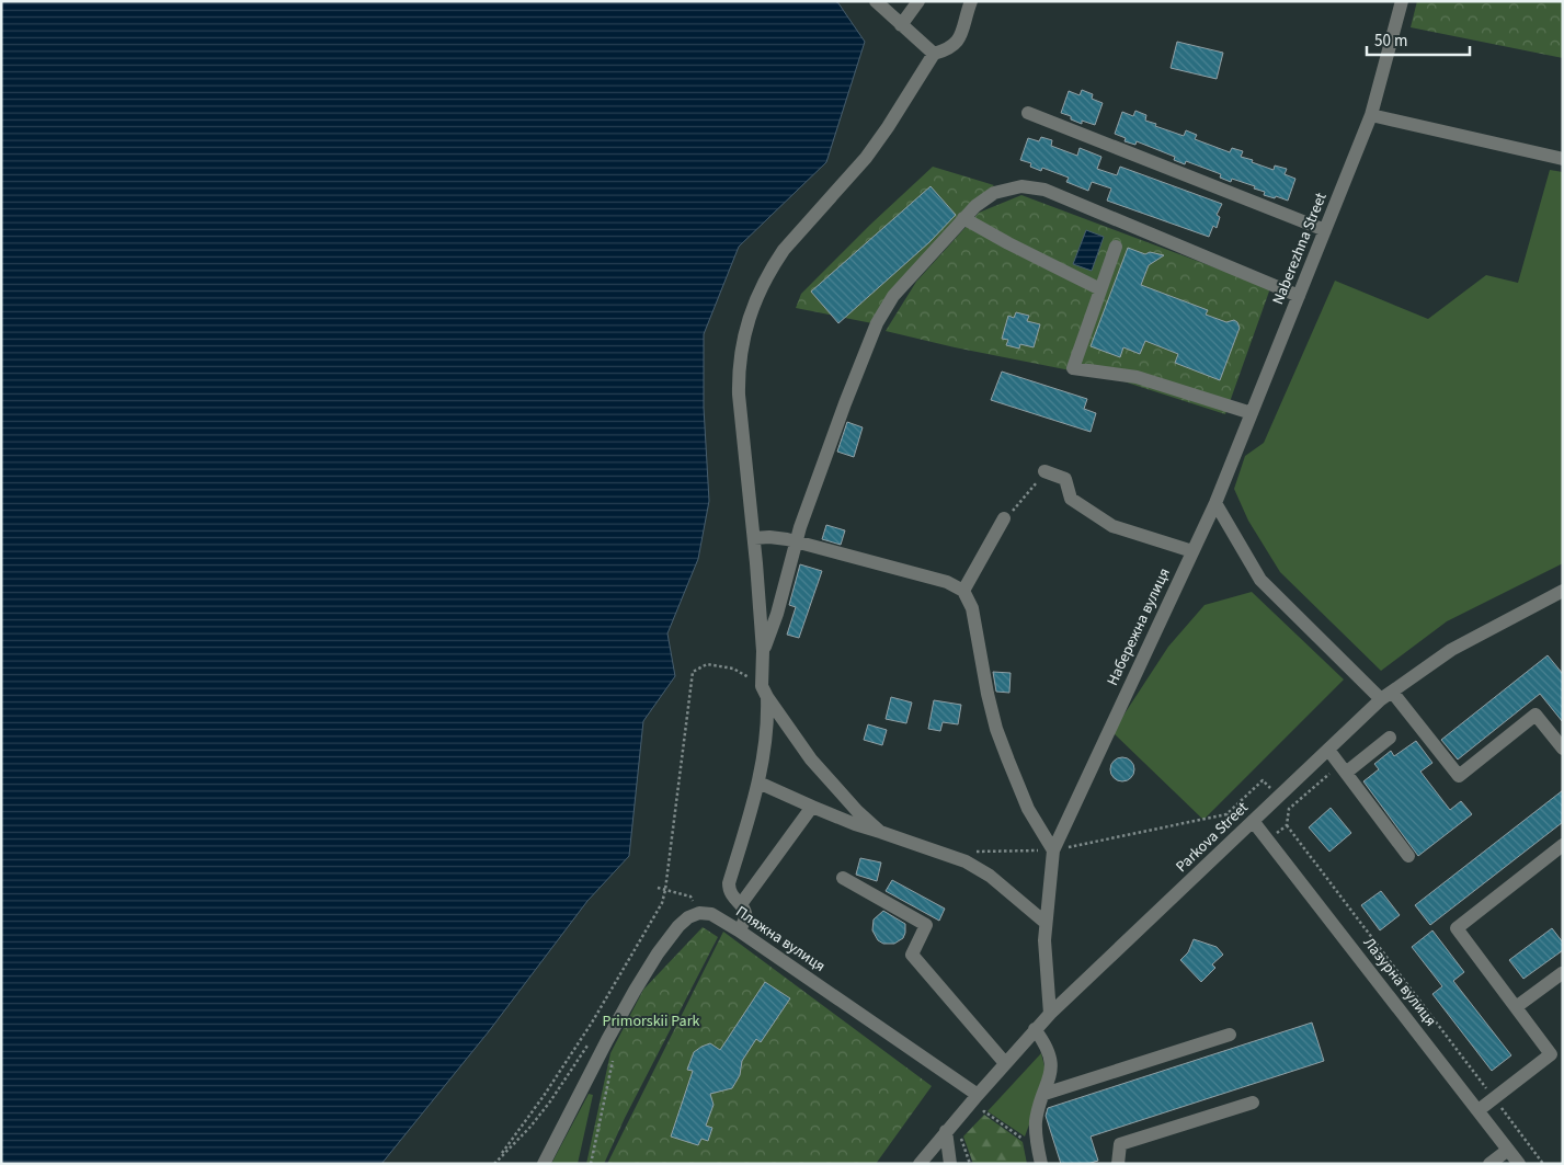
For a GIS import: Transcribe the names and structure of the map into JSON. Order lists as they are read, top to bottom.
{
  "streets": {
    "street": [
      "Naberezhna Street",
      "Набережна вулиця",
      "Parkova Street",
      "Пляжна вулиця",
      "Лазурна вулиця"
    ]
  },
  "crossings": [
    ["Naberezhna Street", "Набережна вулиця"],
    ["Набережна вулиця", "Parkova Street"],
    ["Parkova Street", "Пляжна вулиця"],
    ["Parkova Street", "Лазурна вулиця"]
  ],
  "parks": ["Primorskii Park"],
  "scale_bar": "50 m"
}
